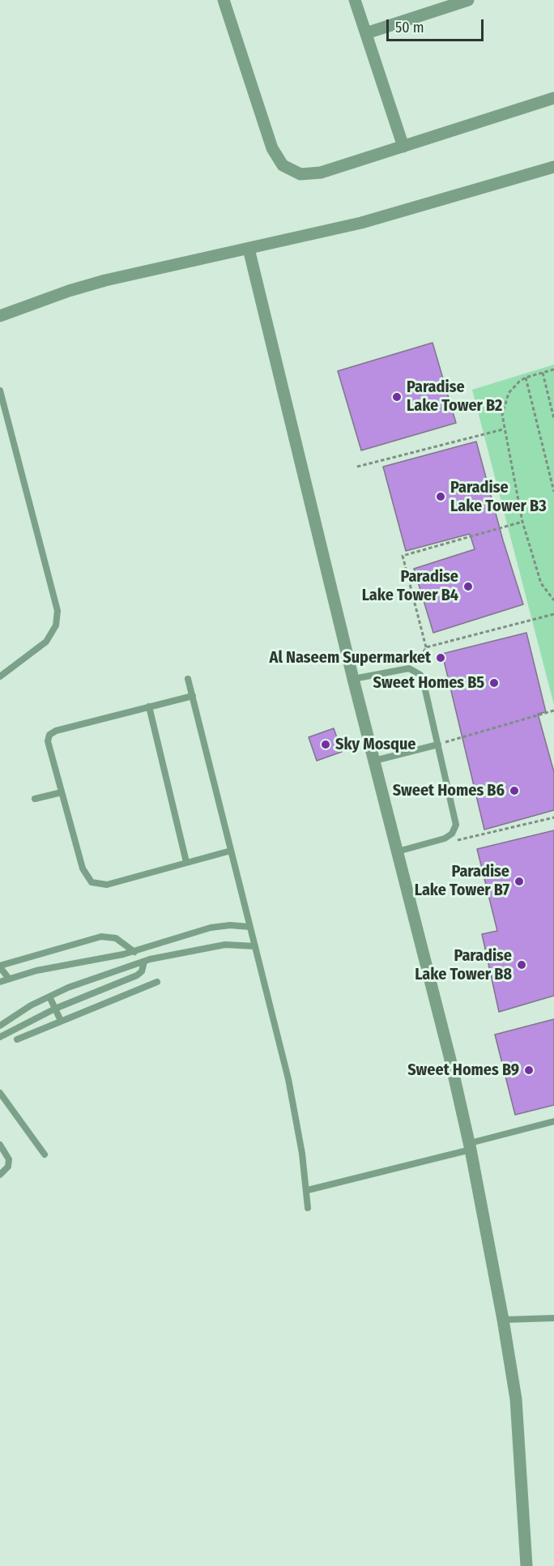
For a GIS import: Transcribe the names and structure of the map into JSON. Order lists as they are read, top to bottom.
{
  "places": [
    "Paradise Lake Tower B2",
    "Paradise Lake Tower B3",
    "Paradise Lake Tower B4",
    "Al Naseem Supermarket",
    "Sweet Homes B5",
    "Sky Mosque",
    "Sweet Homes B6",
    "Paradise Lake Tower B7",
    "Paradise Lake Tower B8",
    "Sweet Homes B9"
  ],
  "scale_bar": "50 m"
}
